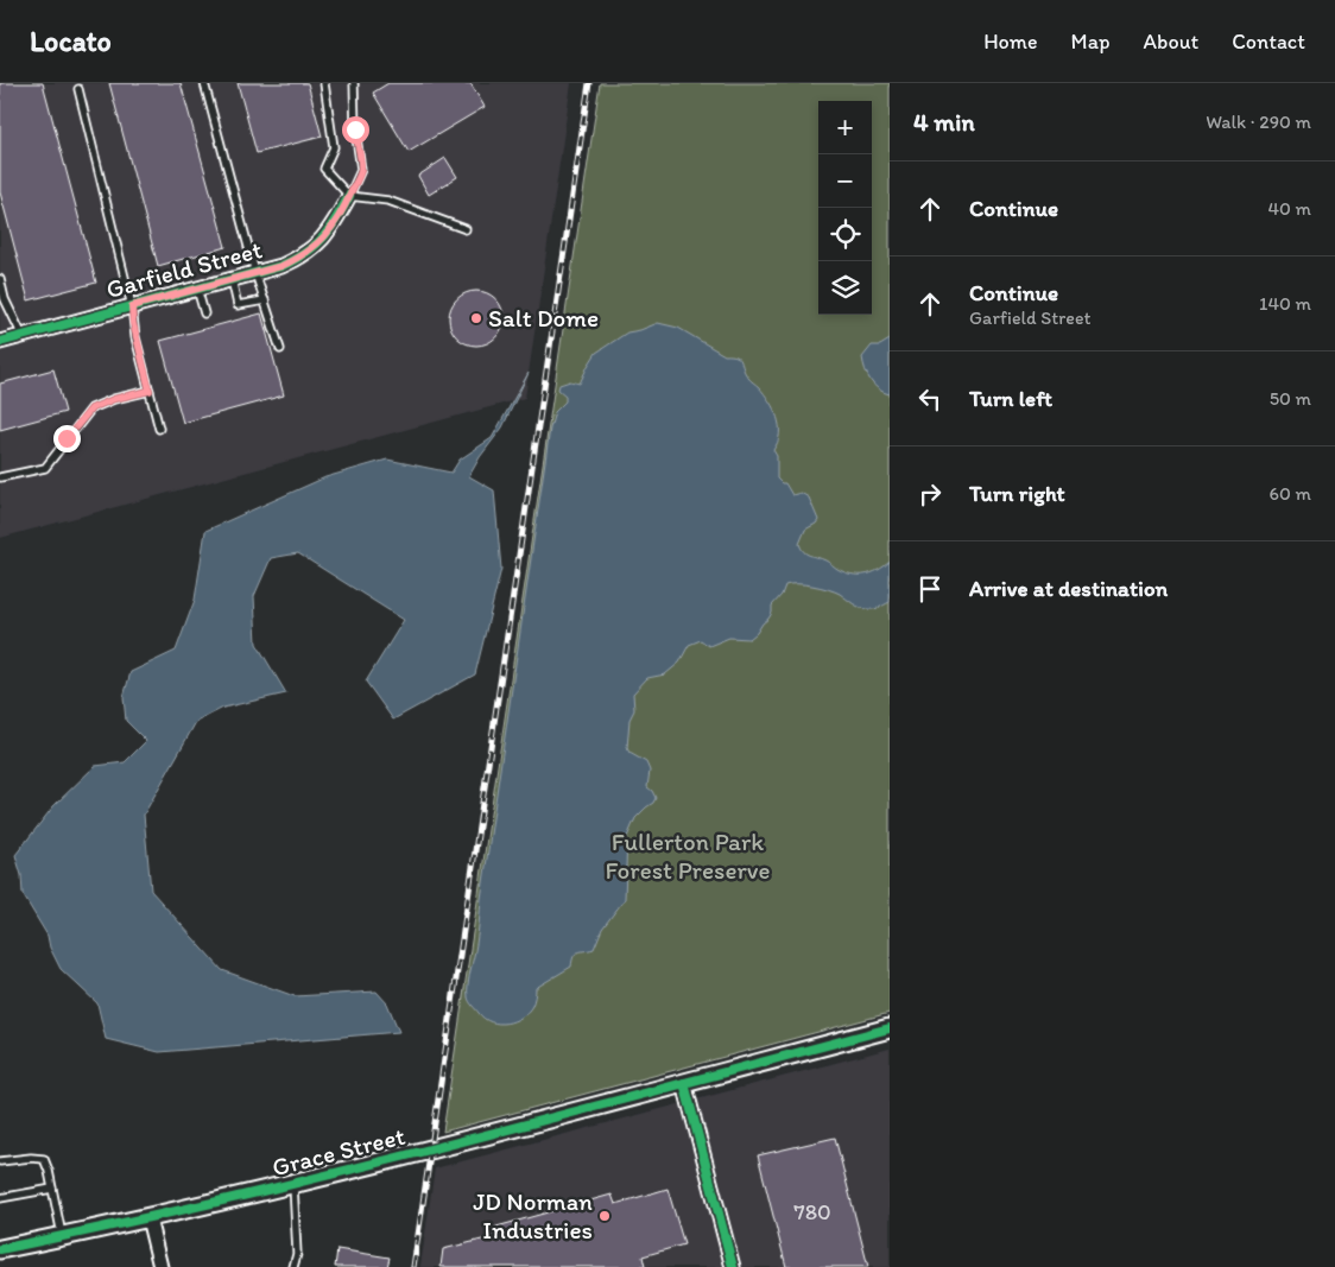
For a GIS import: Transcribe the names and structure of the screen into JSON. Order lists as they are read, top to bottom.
{
  "streets": {
    "street": ["Garfield Street", "Grace Street"]
  },
  "parks": ["Fullerton Park Forest Preserve"],
  "places": ["Salt Dome", "JD Norman Industries"],
  "house_numbers": ["780"],
  "page": {
    "header": "Locato",
    "nav": [
      "Home",
      "Map",
      "About",
      "Contact"
    ],
    "heading": ["4 min", "Walk · 290 m"],
    "map_buttons": ["+", "−"],
    "list": [
      ["Continue", "40 m"],
      ["Continue", "Garfield Street", "140 m"],
      ["Turn left", "50 m"],
      ["Turn right", "60 m"],
      "Arrive at destination"
    ]
  }
}
